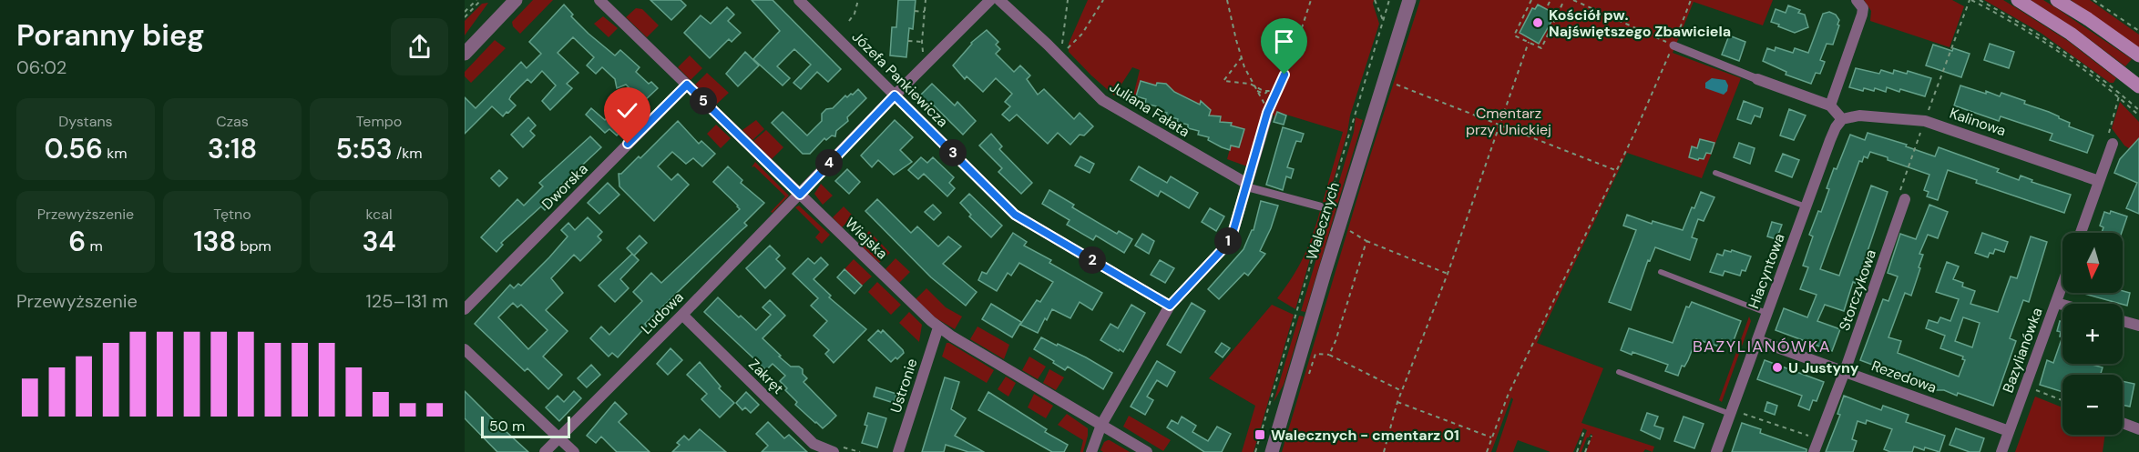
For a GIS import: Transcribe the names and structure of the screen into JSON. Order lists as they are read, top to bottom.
{
  "streets": {
    "street": [
      "Józefa Pankiewicza",
      "Juliana Fałata",
      "Kalinowa",
      "Dworska",
      "Walecznych",
      "Wiejska",
      "Hiacyntowa",
      "Storczykowa",
      "Ludowa",
      "Bazylianówka",
      "Zakręt",
      "Rezedowa",
      "Ustronie"
    ]
  },
  "crossings": [
    ["Józefa Pankiewicza", "Ludowa"],
    ["Kalinowa", "Hiacyntowa"],
    ["Dworska", "Wiejska"],
    ["Wiejska", "Ludowa"],
    ["Wiejska", "Ustronie"],
    ["Hiacyntowa", "Rezedowa"],
    ["Storczykowa", "Rezedowa"],
    ["Ludowa", "Zakręt"],
    ["Bazylianówka", "Rezedowa"]
  ],
  "districts": ["BAZYLIANÓWKA"],
  "parks": ["Cmentarz przy Unickiej"],
  "places": {
    "other": ["Kościół pw. Najświętszego Zbawiciela", "U Justyny"],
    "transit": ["Walecznych - cmentarz 01"]
  },
  "scale_bar": "50 m",
  "north": "bottom",
  "page": {
    "heading": ["Poranny bieg", "06:02"],
    "pins": [
      "5",
      "3",
      "4",
      "1",
      "2"
    ],
    "stats": [
      ["Dystans", "0.56 km"],
      ["Czas", "3:18"],
      ["Tempo", "5:53 /km"],
      ["Przewyższenie", "6 m"],
      ["Tętno", "138 bpm"],
      ["kcal", "34"]
    ],
    "map_buttons": ["+", "−"],
    "chart": ["Przewyższenie", "125–131 m"],
    "scale": "50 m"
  }
}
